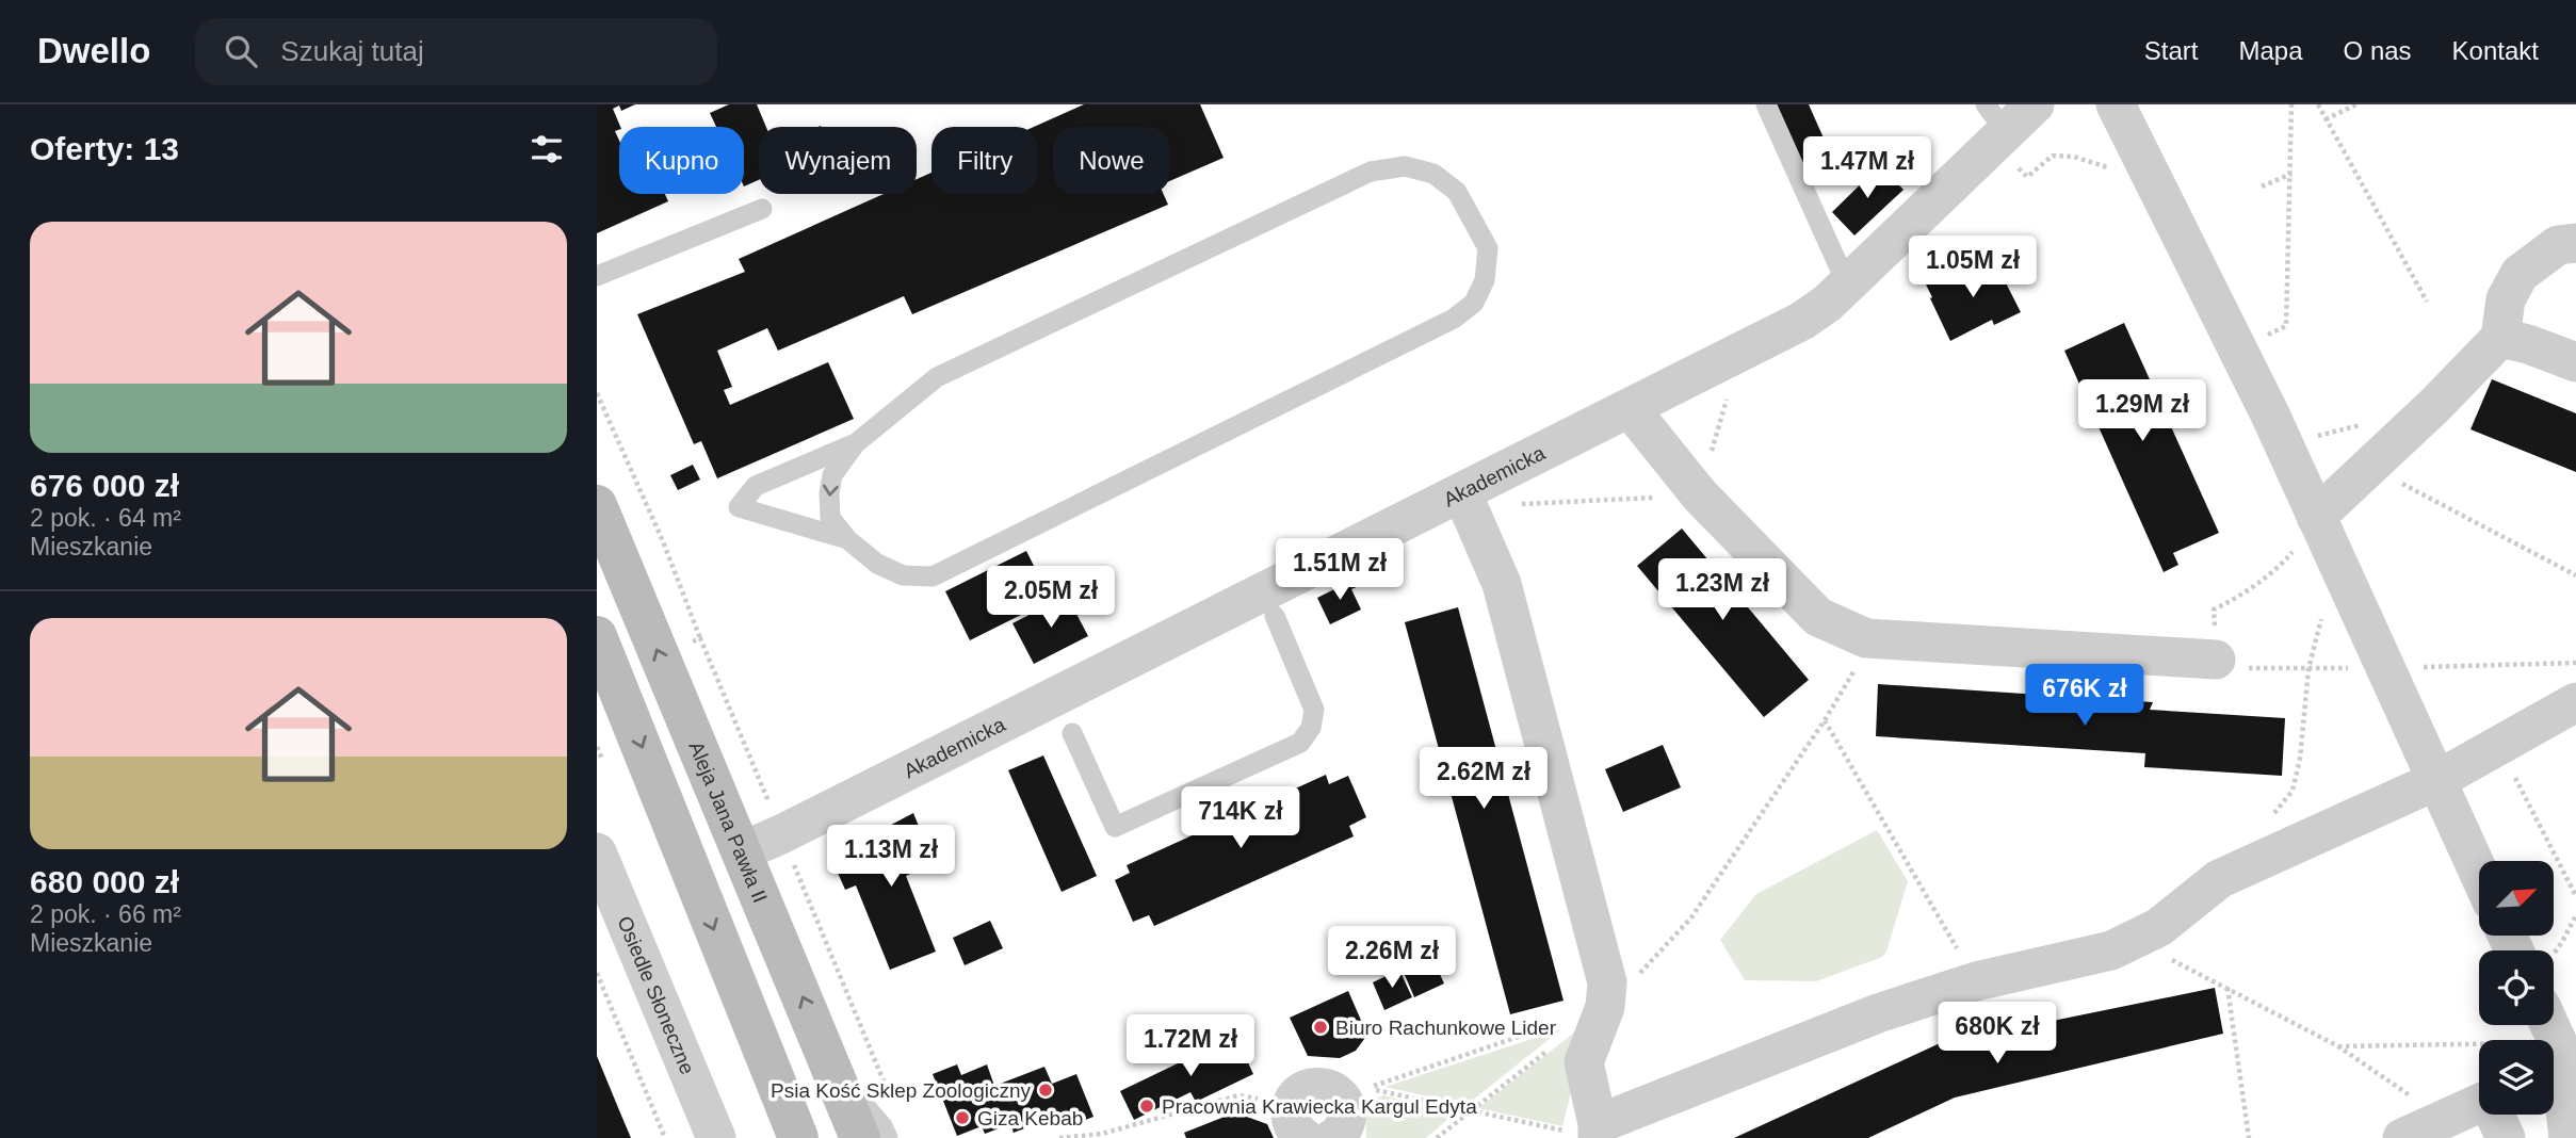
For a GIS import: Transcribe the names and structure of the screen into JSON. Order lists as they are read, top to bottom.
{
  "streets": {
    "main road": ["Aleja Jana Pawła II"],
    "street": ["Akademicka", "Osiedle Słoneczne"]
  },
  "crossings": [
    ["Akademicka", "Aleja Jana Pawła II"]
  ],
  "places": [
    "Biuro Rachunkowe Lider",
    "Psia Kość Sklep Zoologiczny",
    "Pracownia Krawiecka Kargul Edyta",
    "Giza Kebab"
  ],
  "north": "top right",
  "page": {
    "header": "Dwello",
    "search": "Szukaj tutaj",
    "nav": [
      "Start",
      "Mapa",
      "O nas",
      "Kontakt"
    ],
    "heading": "Oferty: 13",
    "chip": [
      "Kupno",
      "Wynajem",
      "Filtry",
      "Nowe"
    ],
    "price": [
      "1.47M zł",
      "1.05M zł",
      "1.29M zł",
      "1.51M zł",
      "1.23M zł",
      "2.05M zł",
      "676K zł",
      "2.62M zł",
      "714K zł",
      "1.13M zł",
      "2.26M zł",
      "680K zł",
      "1.72M zł"
    ],
    "list": [
      {
        "name": "676 000 zł",
        "note": "2 pok. · 64 m² · Mieszkanie"
      },
      {
        "name": "680 000 zł",
        "note": "2 pok. · 66 m² · Mieszkanie"
      }
    ]
  }
}
